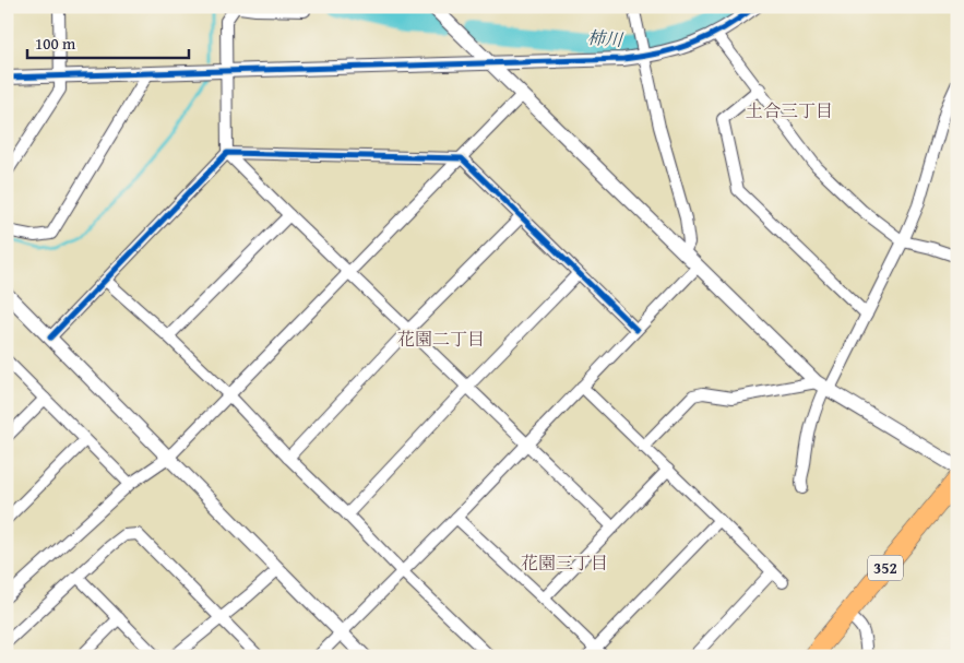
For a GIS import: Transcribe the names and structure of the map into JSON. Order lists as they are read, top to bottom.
{
  "streets": {
    "highway": ["352"]
  },
  "districts": ["土合三丁目", "花園二丁目", "花園三丁目"],
  "water": ["柿川"],
  "scale_bar": "100 m"
}
